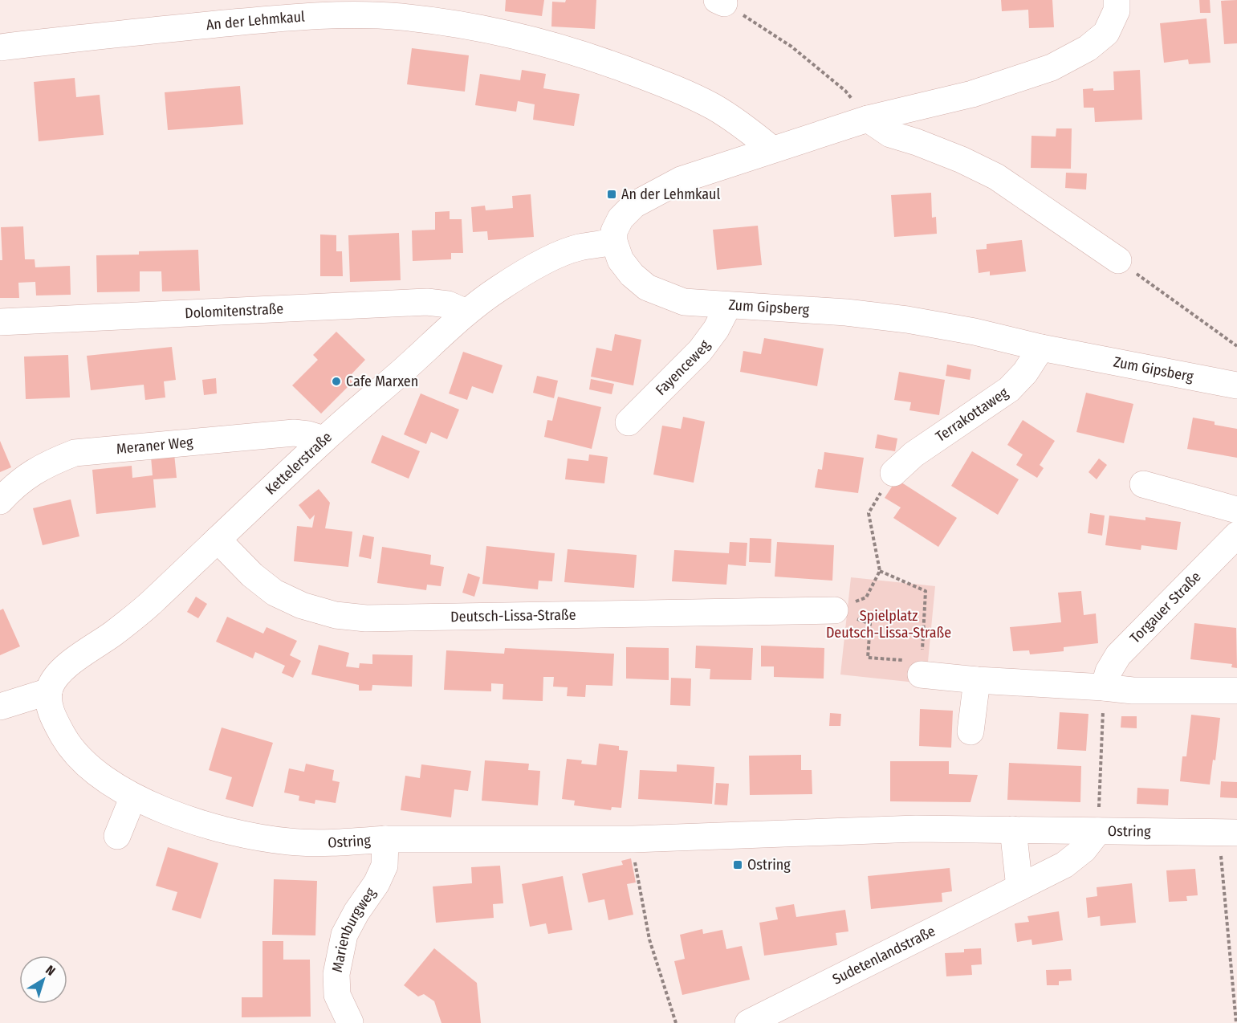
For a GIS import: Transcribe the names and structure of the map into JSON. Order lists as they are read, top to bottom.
{
  "streets": {
    "street": [
      "An der Lehmkaul",
      "Zum Gipsberg",
      "Dolomitenstraße",
      "Fayenceweg",
      "Terrakottaweg",
      "Meraner Weg",
      "Kettelerstraße",
      "Torgauer Straße",
      "Deutsch-Lissa-Straße",
      "Ostring",
      "Marienburgweg",
      "Sudetenlandstraße"
    ]
  },
  "crossings": [
    ["Zum Gipsberg", "Fayenceweg"],
    ["Zum Gipsberg", "Terrakottaweg"],
    ["Zum Gipsberg", "Kettelerstraße"],
    ["Dolomitenstraße", "Kettelerstraße"],
    ["Meraner Weg", "Kettelerstraße"],
    ["Kettelerstraße", "Deutsch-Lissa-Straße"],
    ["Kettelerstraße", "Ostring"],
    ["Ostring", "Marienburgweg"],
    ["Ostring", "Sudetenlandstraße"]
  ],
  "parks": ["Spielplatz Deutsch-Lissa-Straße"],
  "places": {
    "transit": ["An der Lehmkaul", "Ostring"],
    "other": ["Cafe Marxen"]
  },
  "north": "top right"
}
